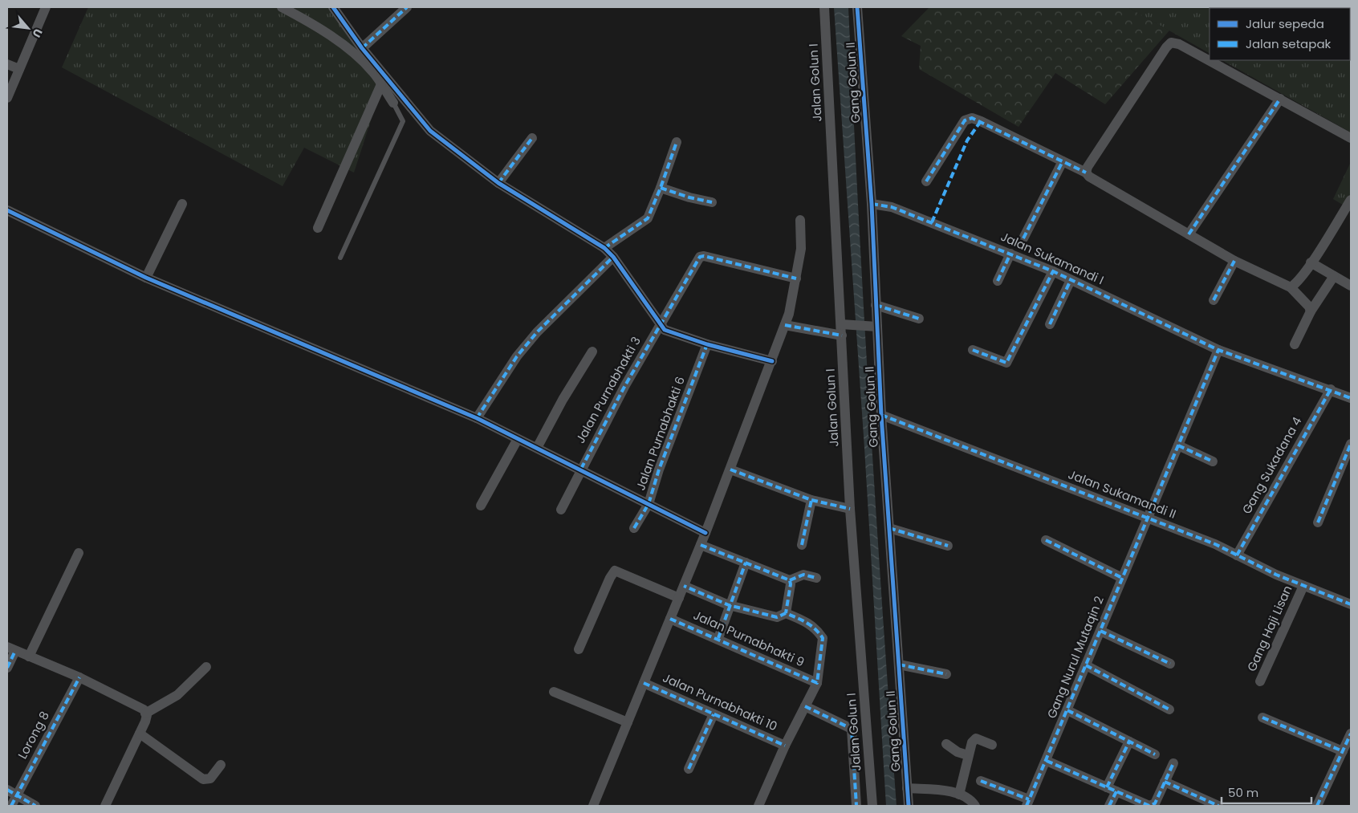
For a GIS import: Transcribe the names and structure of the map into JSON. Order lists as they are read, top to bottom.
{
  "streets": {
    "street": [
      "Jalan Golun I",
      "Gang Golun II",
      "Jalan Sukamandi I",
      "Jalan Purnabhakti 3",
      "Jalan Purnabhakti 6",
      "Gang Sukadana 4",
      "Jalan Sukamandi II",
      "Gang Haji Lisan",
      "Jalan Purnabhakti 9",
      "Gang Nurul Mutaqin 2",
      "Jalan Purnabhakti 10",
      "Lorong 8"
    ]
  },
  "crossings": [
    ["Gang Golun II", "Jalan Sukamandi I"],
    ["Gang Golun II", "Jalan Sukamandi II"],
    ["Jalan Sukamandi I", "Gang Sukadana 4"],
    ["Jalan Sukamandi I", "Gang Nurul Mutaqin 2"],
    ["Gang Sukadana 4", "Jalan Sukamandi II"],
    ["Jalan Sukamandi II", "Gang Haji Lisan"],
    ["Jalan Sukamandi II", "Gang Nurul Mutaqin 2"]
  ],
  "legend": ["Jalur sepeda", "Jalan setapak"],
  "scale_bar": "50 m",
  "north": "bottom right"
}
